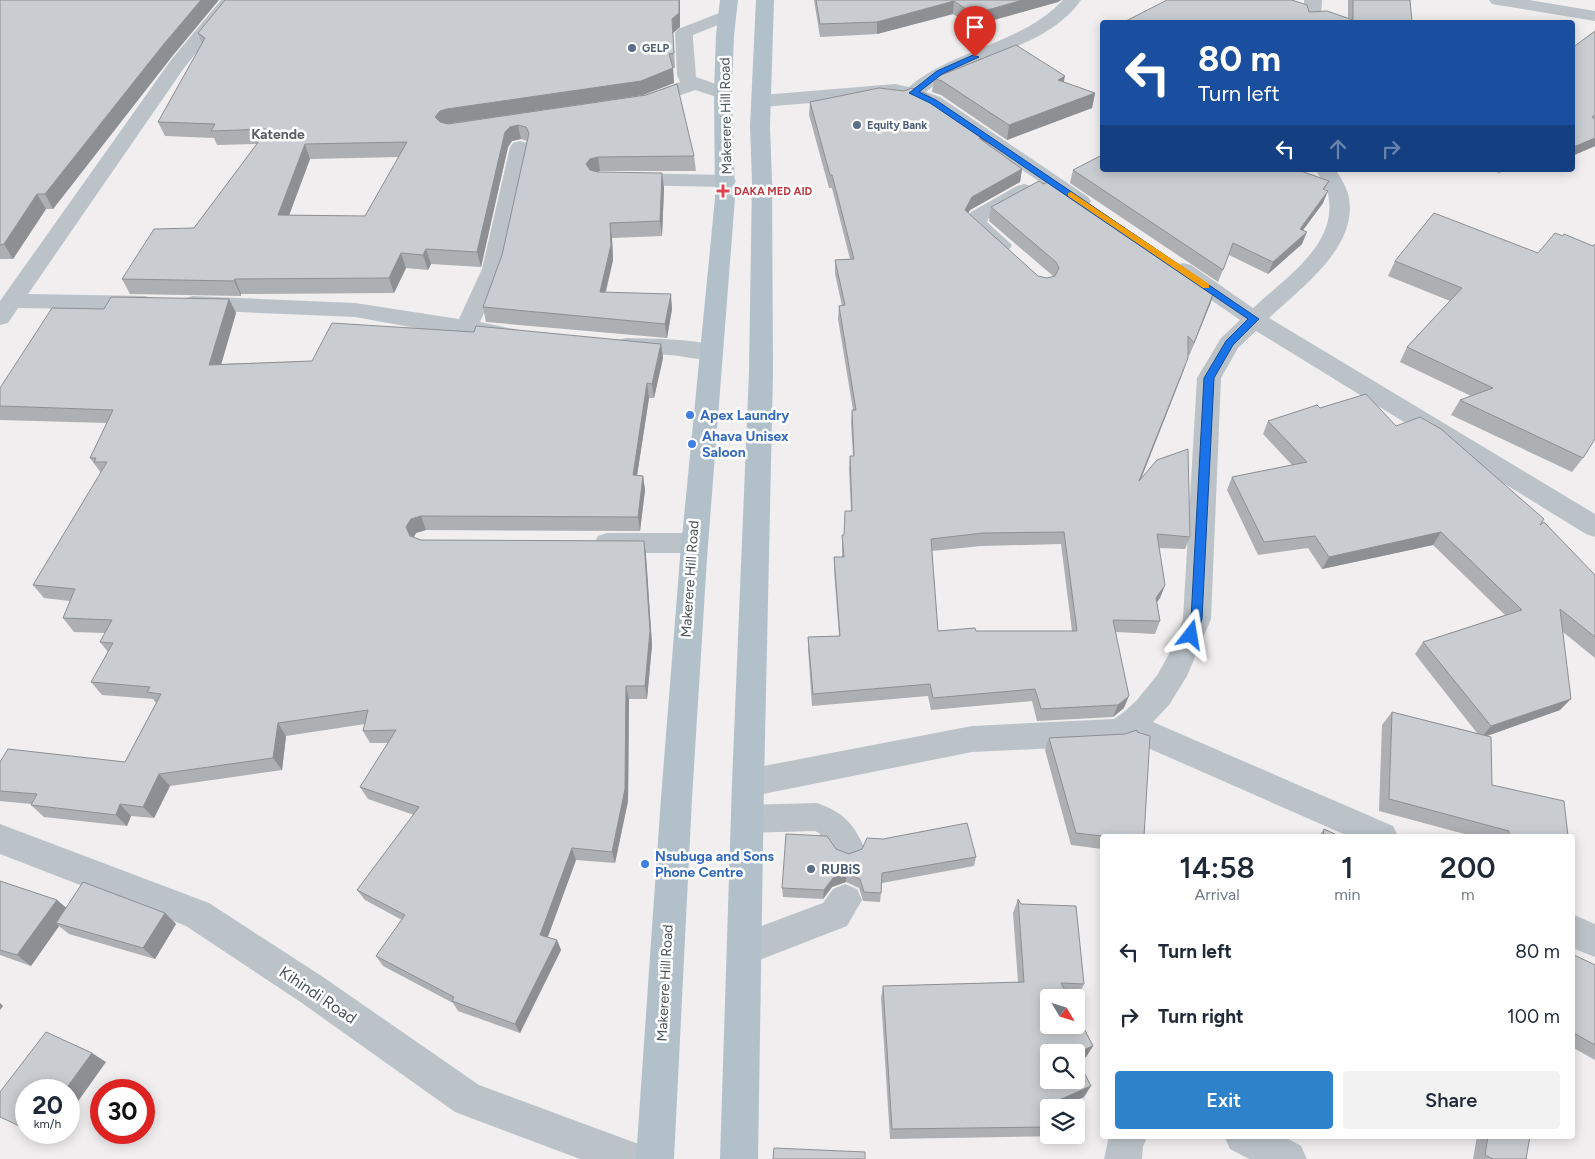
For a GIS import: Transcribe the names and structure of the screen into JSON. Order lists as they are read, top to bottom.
{
  "streets": {
    "main road": ["Makerere Hill Road"],
    "street": ["Kihindi Road"]
  },
  "districts": ["Katende"],
  "places": {
    "other": [
      "GELP",
      "Equity Bank",
      "Apex Laundry",
      "Ahava Unisex Saloon",
      "Nsubuga and Sons Phone Centre",
      "RUBiS"
    ],
    "health": ["DAKA MED AID"]
  },
  "north": "bottom right",
  "page": {
    "turn": ["80 m", "Turn left"],
    "eta": [
      "14:58",
      "Arrival",
      "1",
      "min",
      "200",
      "m"
    ],
    "list": [
      {
        "name": "Turn left",
        "value": "80 m"
      },
      {
        "name": "Turn right",
        "value": "100 m"
      }
    ],
    "buttons": ["Exit", "Share"],
    "speed": "20 km/h",
    "limit": "30"
  }
}
